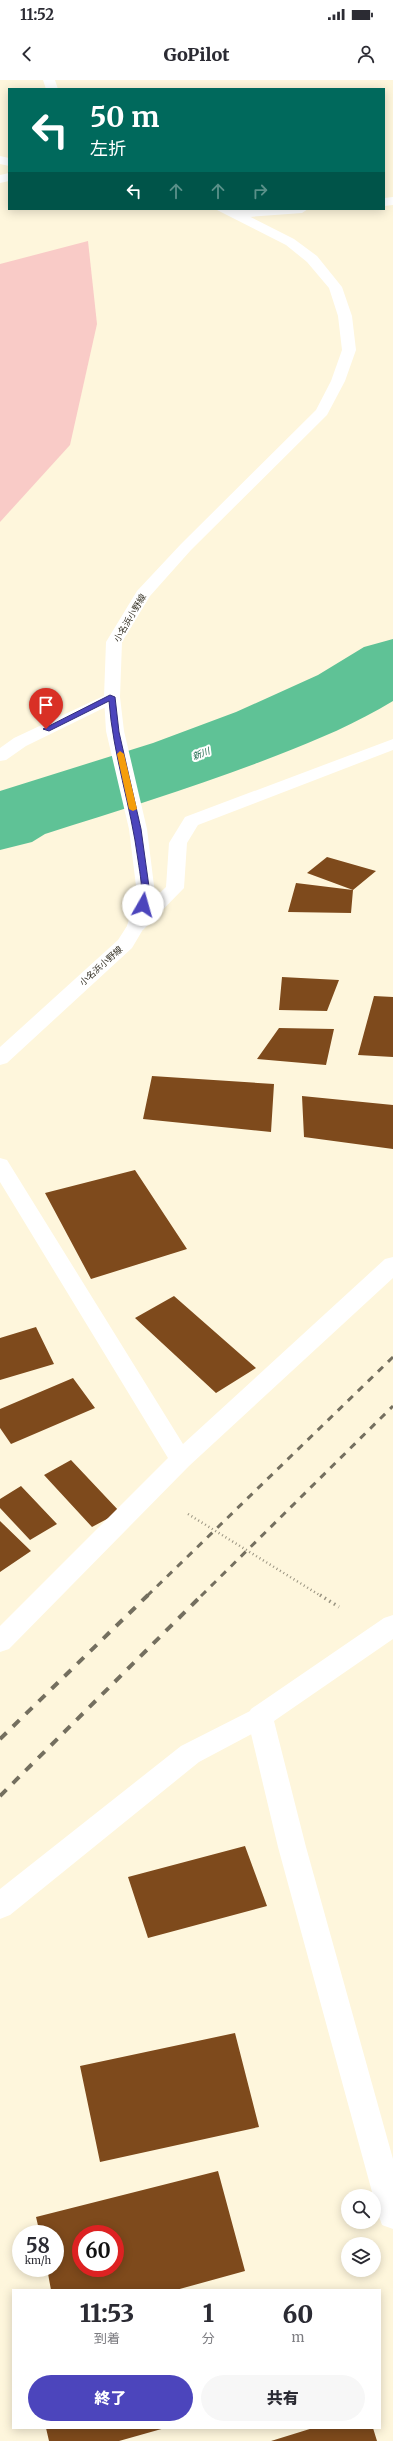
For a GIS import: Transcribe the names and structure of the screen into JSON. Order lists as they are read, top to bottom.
{
  "streets": {
    "street": ["小名浜小野線"]
  },
  "water": ["新川"],
  "page": {
    "status": "11:52",
    "header": "GoPilot",
    "turn": ["50 m", "左折"],
    "speed": "58 km/h",
    "limit": "60",
    "eta": [
      "11:53",
      "到着",
      "1",
      "分",
      "60",
      "m"
    ],
    "buttons": ["終了", "共有"]
  }
}
